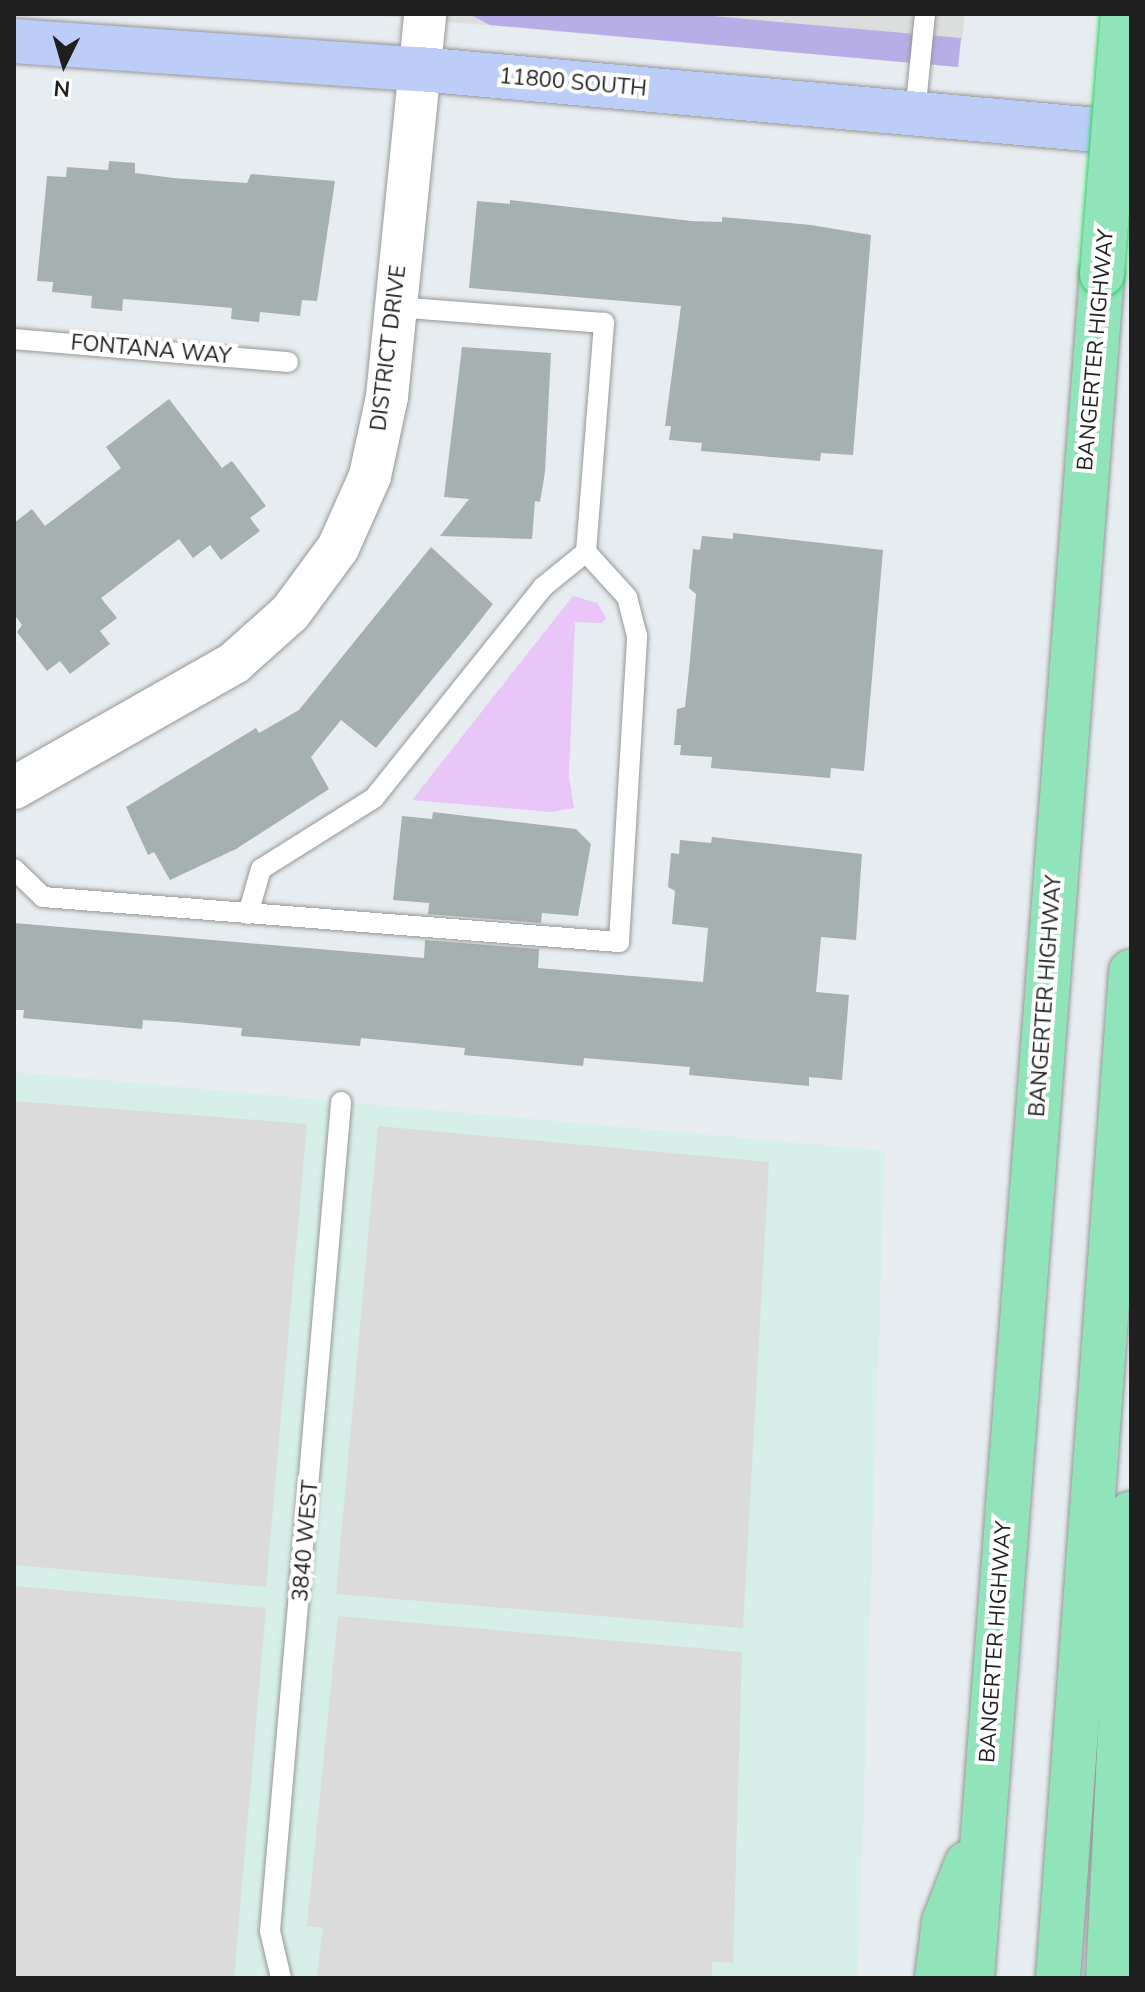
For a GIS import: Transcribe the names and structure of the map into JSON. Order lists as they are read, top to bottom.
{
  "streets": {
    "highway": ["BANGERTER HIGHWAY"],
    "main road": ["11800 SOUTH"],
    "street": ["DISTRICT DRIVE"],
    "lane": ["FONTANA WAY", "3840 WEST"]
  },
  "crossings": [
    ["11800 SOUTH", "DISTRICT DRIVE"]
  ],
  "north": "bottom"
}
